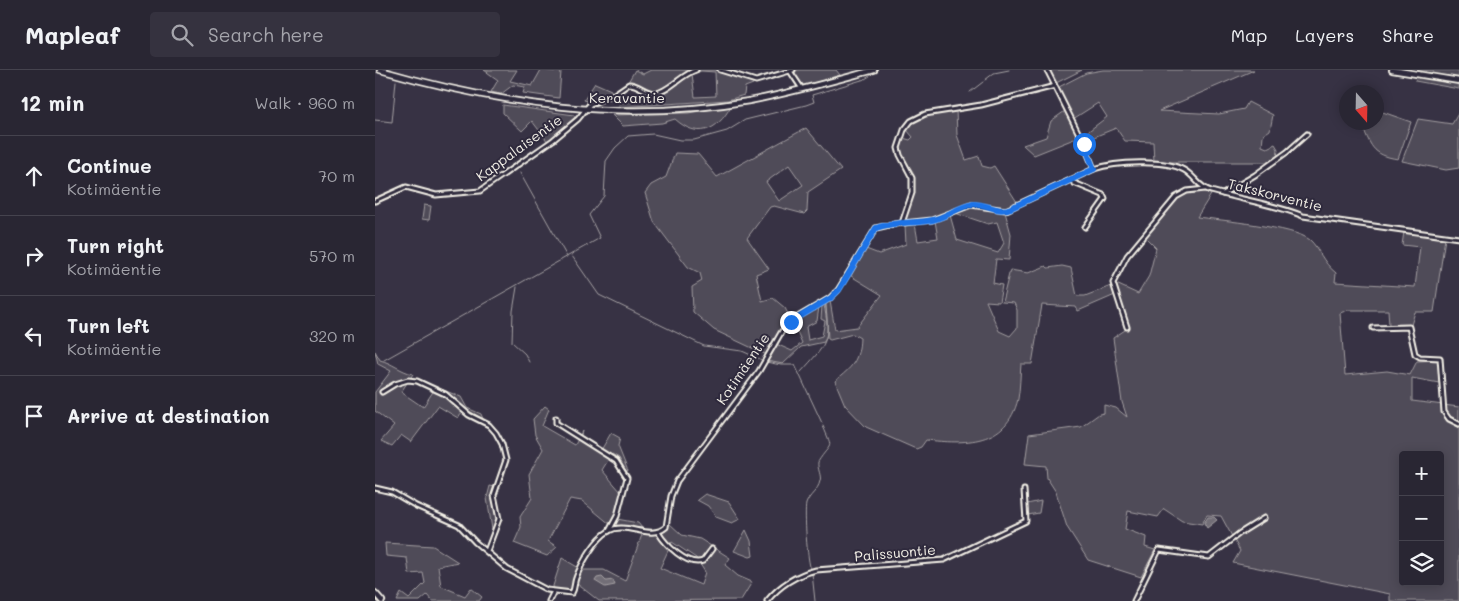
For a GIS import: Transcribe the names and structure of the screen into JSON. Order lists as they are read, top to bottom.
{
  "streets": {
    "main road": ["Keravantie"],
    "street": [
      "Kappalaisentie",
      "Takskorventie",
      "Kotimäentie",
      "Palissuontie"
    ]
  },
  "crossings": [
    ["Keravantie", "Kappalaisentie"],
    ["Takskorventie", "Kotimäentie"]
  ],
  "north": "bottom",
  "page": {
    "header": "Mapleaf",
    "search": "Search here",
    "nav": ["Map", "Layers", "Share"],
    "heading": ["12 min", "Walk · 960 m"],
    "list": [
      ["Continue", "Kotimäentie", "70 m"],
      ["Turn right", "Kotimäentie", "570 m"],
      ["Turn left", "Kotimäentie", "320 m"],
      "Arrive at destination"
    ],
    "map_buttons": ["+", "−"]
  }
}
